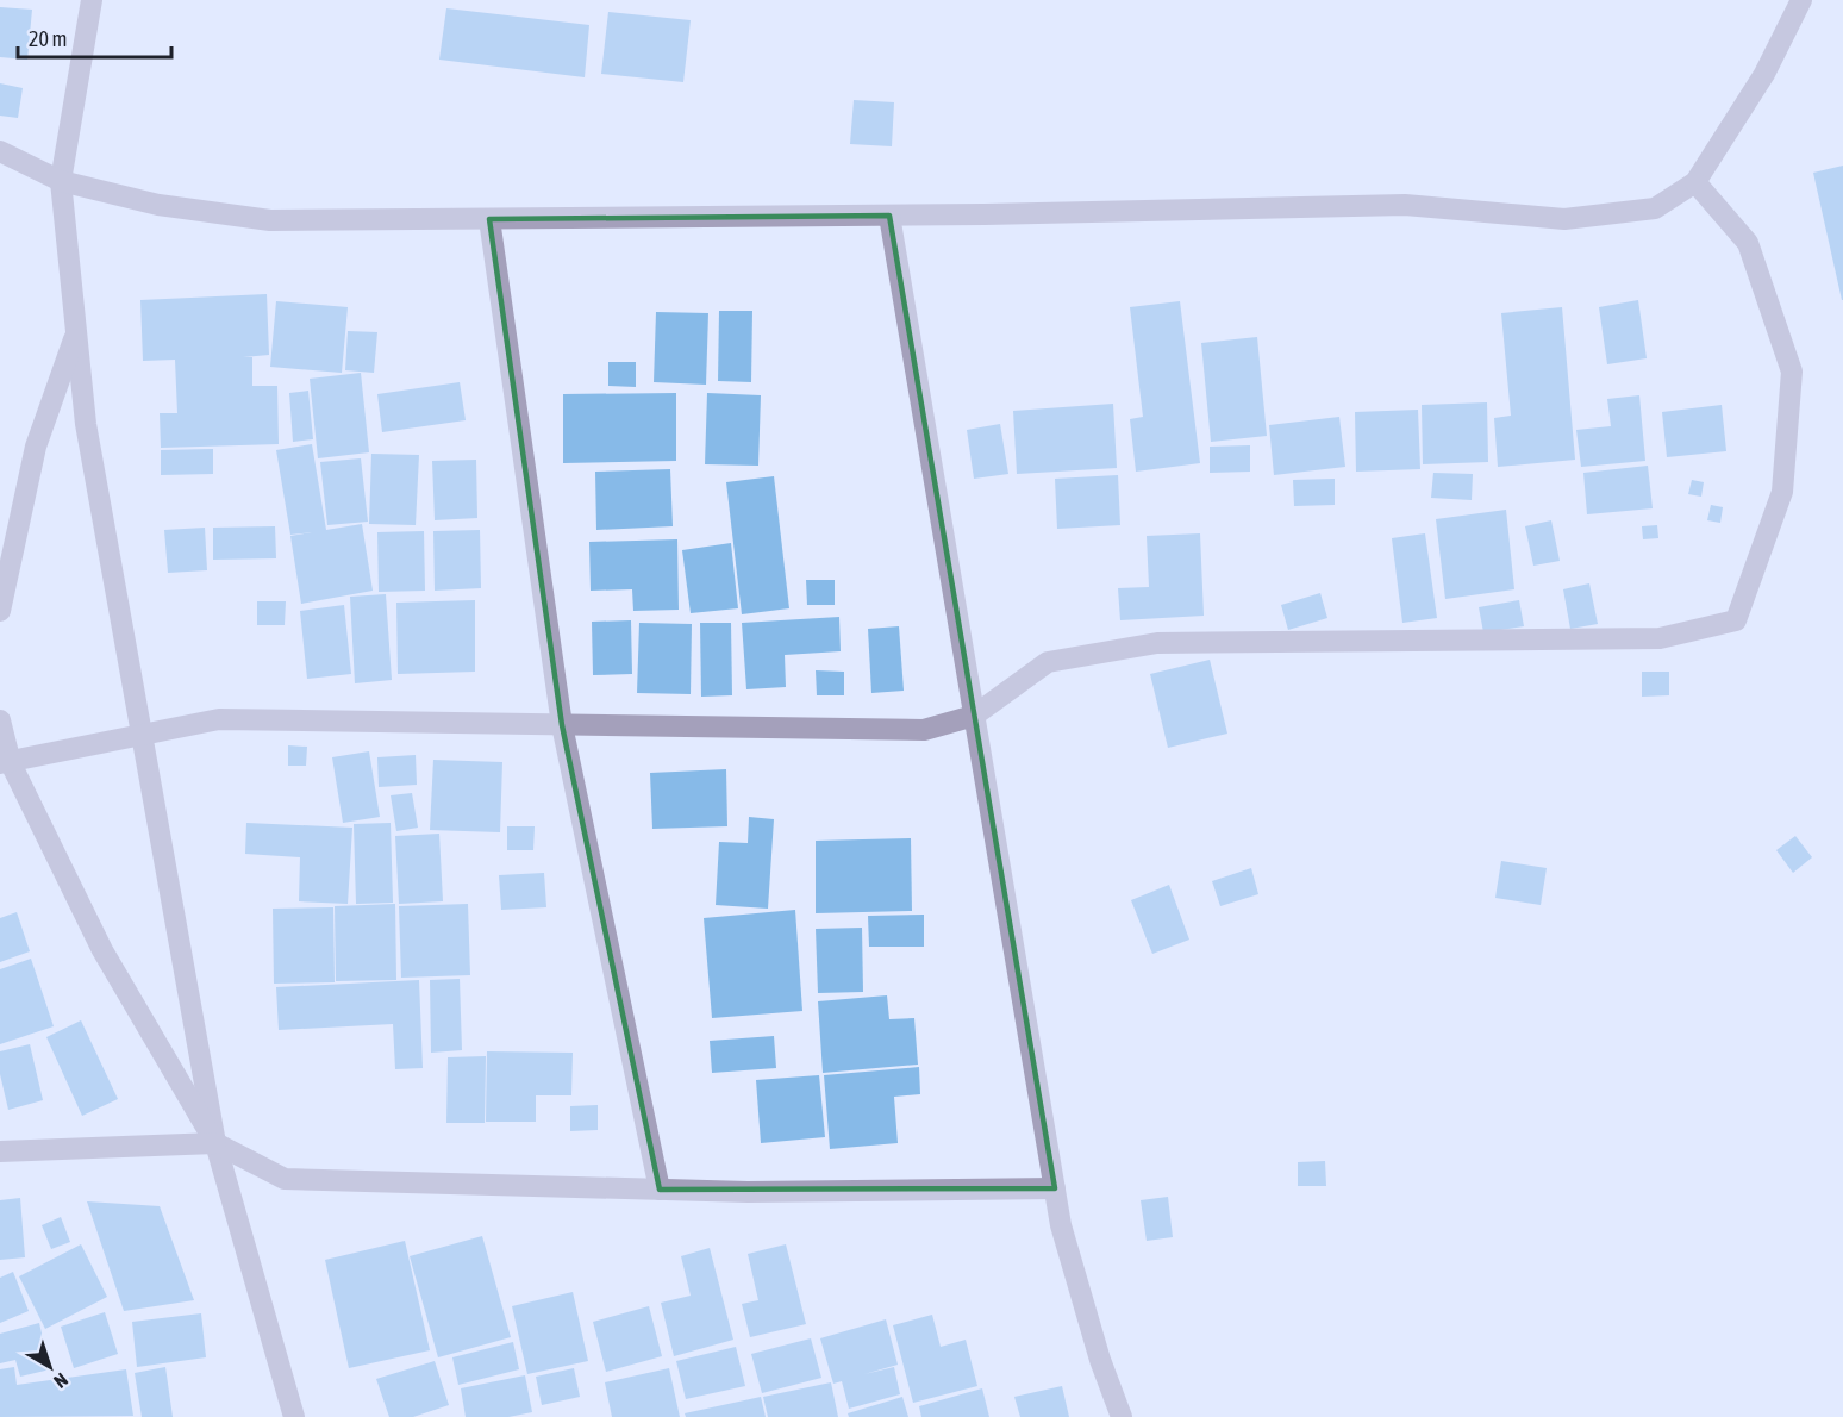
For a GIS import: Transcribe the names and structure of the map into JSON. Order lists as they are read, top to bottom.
{
  "scale_bar": "20 m",
  "north": "bottom right"
}
